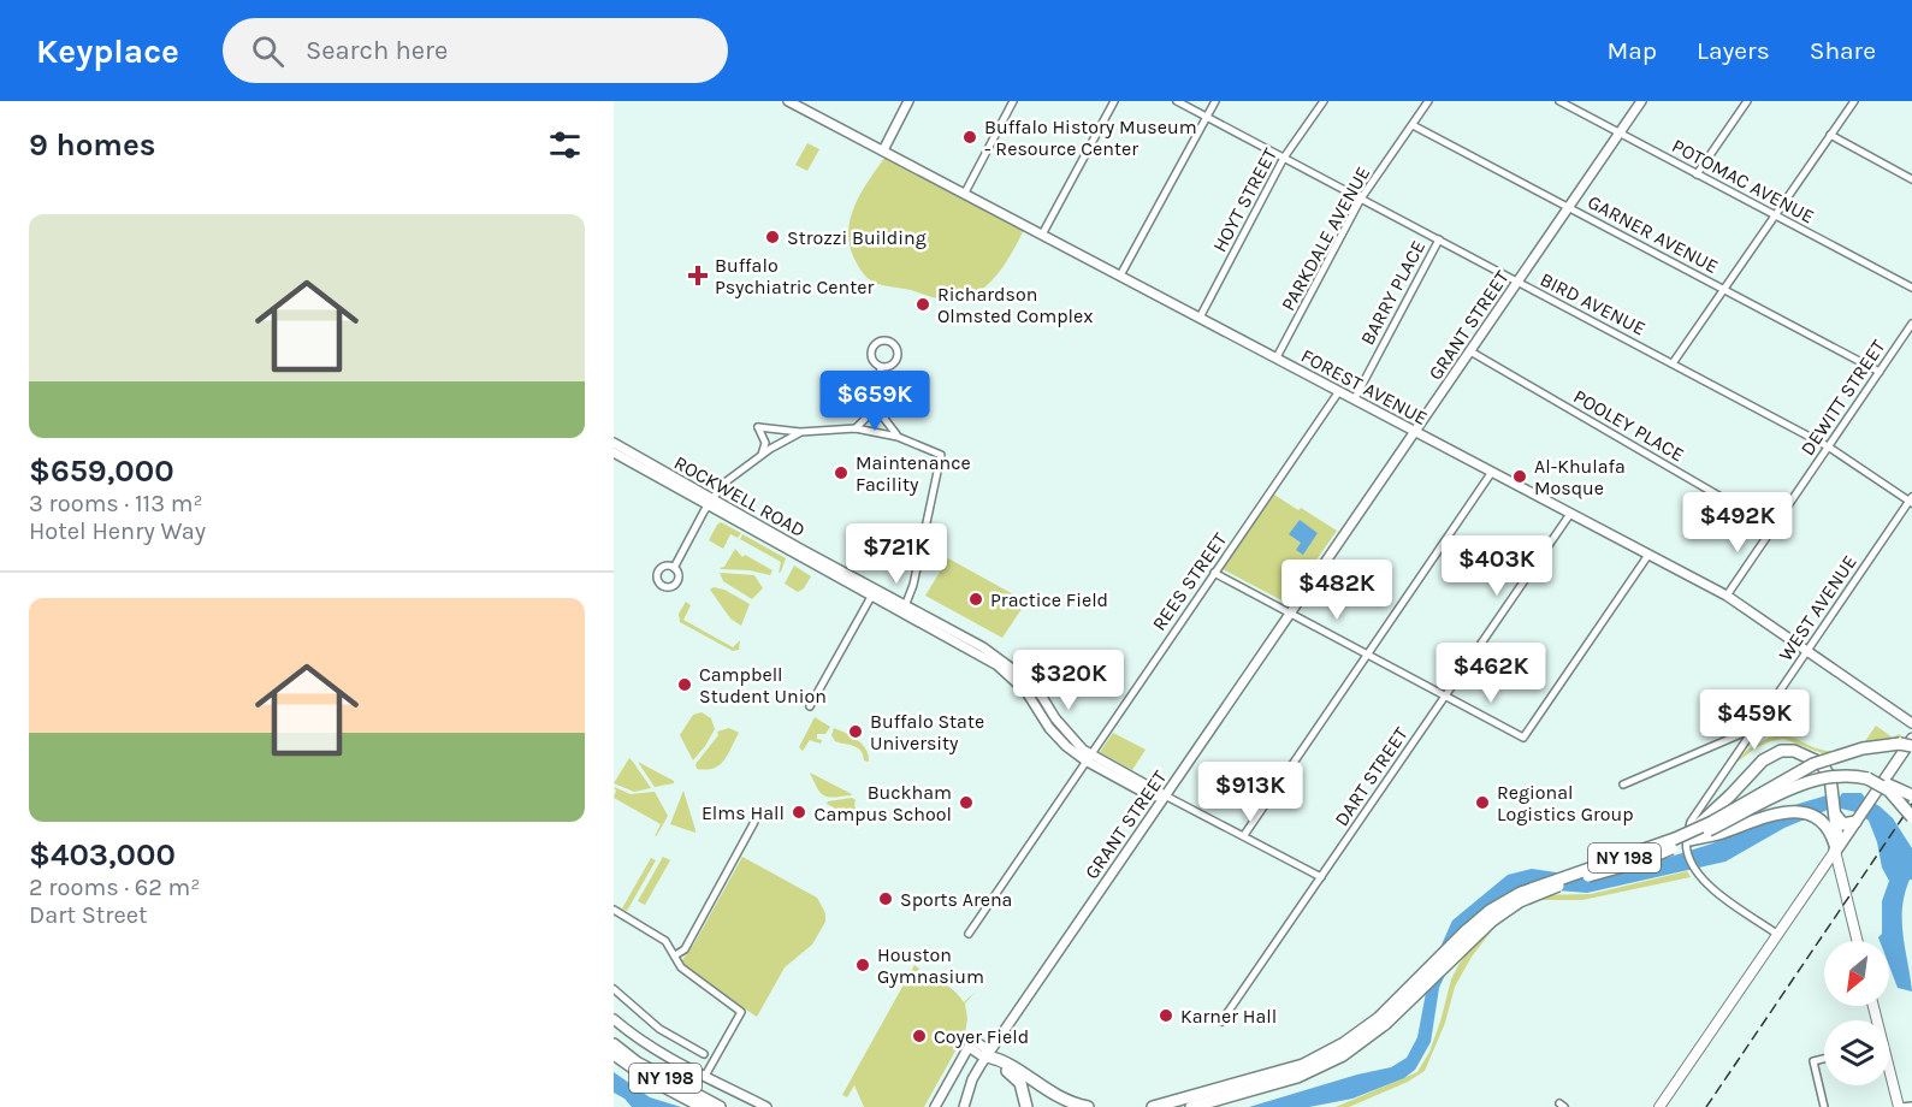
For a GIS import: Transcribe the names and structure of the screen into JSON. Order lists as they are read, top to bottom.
{
  "streets": {
    "highway": ["NY 198"],
    "street": [
      "POTOMAC AVENUE",
      "HOYT STREET",
      "GARNER AVENUE",
      "PARKDALE AVENUE",
      "BARRY PLACE",
      "BIRD AVENUE",
      "GRANT STREET",
      "FOREST AVENUE",
      "DEWITT STREET",
      "POOLEY PLACE",
      "ROCKWELL ROAD",
      "REES STREET",
      "WEST AVENUE",
      "DART STREET"
    ]
  },
  "crossings": [
    ["POTOMAC AVENUE", "GRANT STREET"],
    ["HOYT STREET", "BIRD AVENUE"],
    ["HOYT STREET", "FOREST AVENUE"],
    ["GARNER AVENUE", "PARKDALE AVENUE"],
    ["GARNER AVENUE", "GRANT STREET"],
    ["GARNER AVENUE", "DEWITT STREET"],
    ["PARKDALE AVENUE", "BIRD AVENUE"],
    ["PARKDALE AVENUE", "FOREST AVENUE"],
    ["BARRY PLACE", "BIRD AVENUE"],
    ["BARRY PLACE", "FOREST AVENUE"],
    ["BIRD AVENUE", "GRANT STREET"],
    ["BIRD AVENUE", "DEWITT STREET"],
    ["BIRD AVENUE", "WEST AVENUE"],
    ["GRANT STREET", "FOREST AVENUE"],
    ["GRANT STREET", "POOLEY PLACE"],
    ["FOREST AVENUE", "DEWITT STREET"],
    ["FOREST AVENUE", "REES STREET"],
    ["FOREST AVENUE", "WEST AVENUE"],
    ["FOREST AVENUE", "DART STREET"],
    ["DEWITT STREET", "POOLEY PLACE"],
    ["ROCKWELL ROAD", "REES STREET"],
    ["WEST AVENUE", "NY 198"]
  ],
  "places": {
    "other": [
      "Buffalo History Museum - Resource Center",
      "Strozzi Building",
      "Richardson Olmsted Complex",
      "Maintenance Facility",
      "Al-Khulafa Mosque",
      "Practice Field",
      "Campbell Student Union",
      "Buffalo State University",
      "Buckham Campus School",
      "Regional Logistics Group",
      "Elms Hall",
      "Sports Arena",
      "Houston Gymnasium",
      "Karner Hall",
      "Coyer Field"
    ],
    "health": ["Buffalo Psychiatric Center"]
  },
  "north": "bottom left",
  "page": {
    "header": "Keyplace",
    "search": "Search here",
    "nav": ["Map", "Layers", "Share"],
    "heading": "9 homes",
    "list": [
      {
        "name": "$659,000",
        "note": "3 rooms · 113 m² · Hotel Henry Way"
      },
      {
        "name": "$403,000",
        "note": "2 rooms · 62 m² · Dart Street"
      }
    ],
    "price": [
      "$659K",
      "$492K",
      "$721K",
      "$403K",
      "$482K",
      "$462K",
      "$320K",
      "$459K",
      "$913K"
    ]
  }
}
